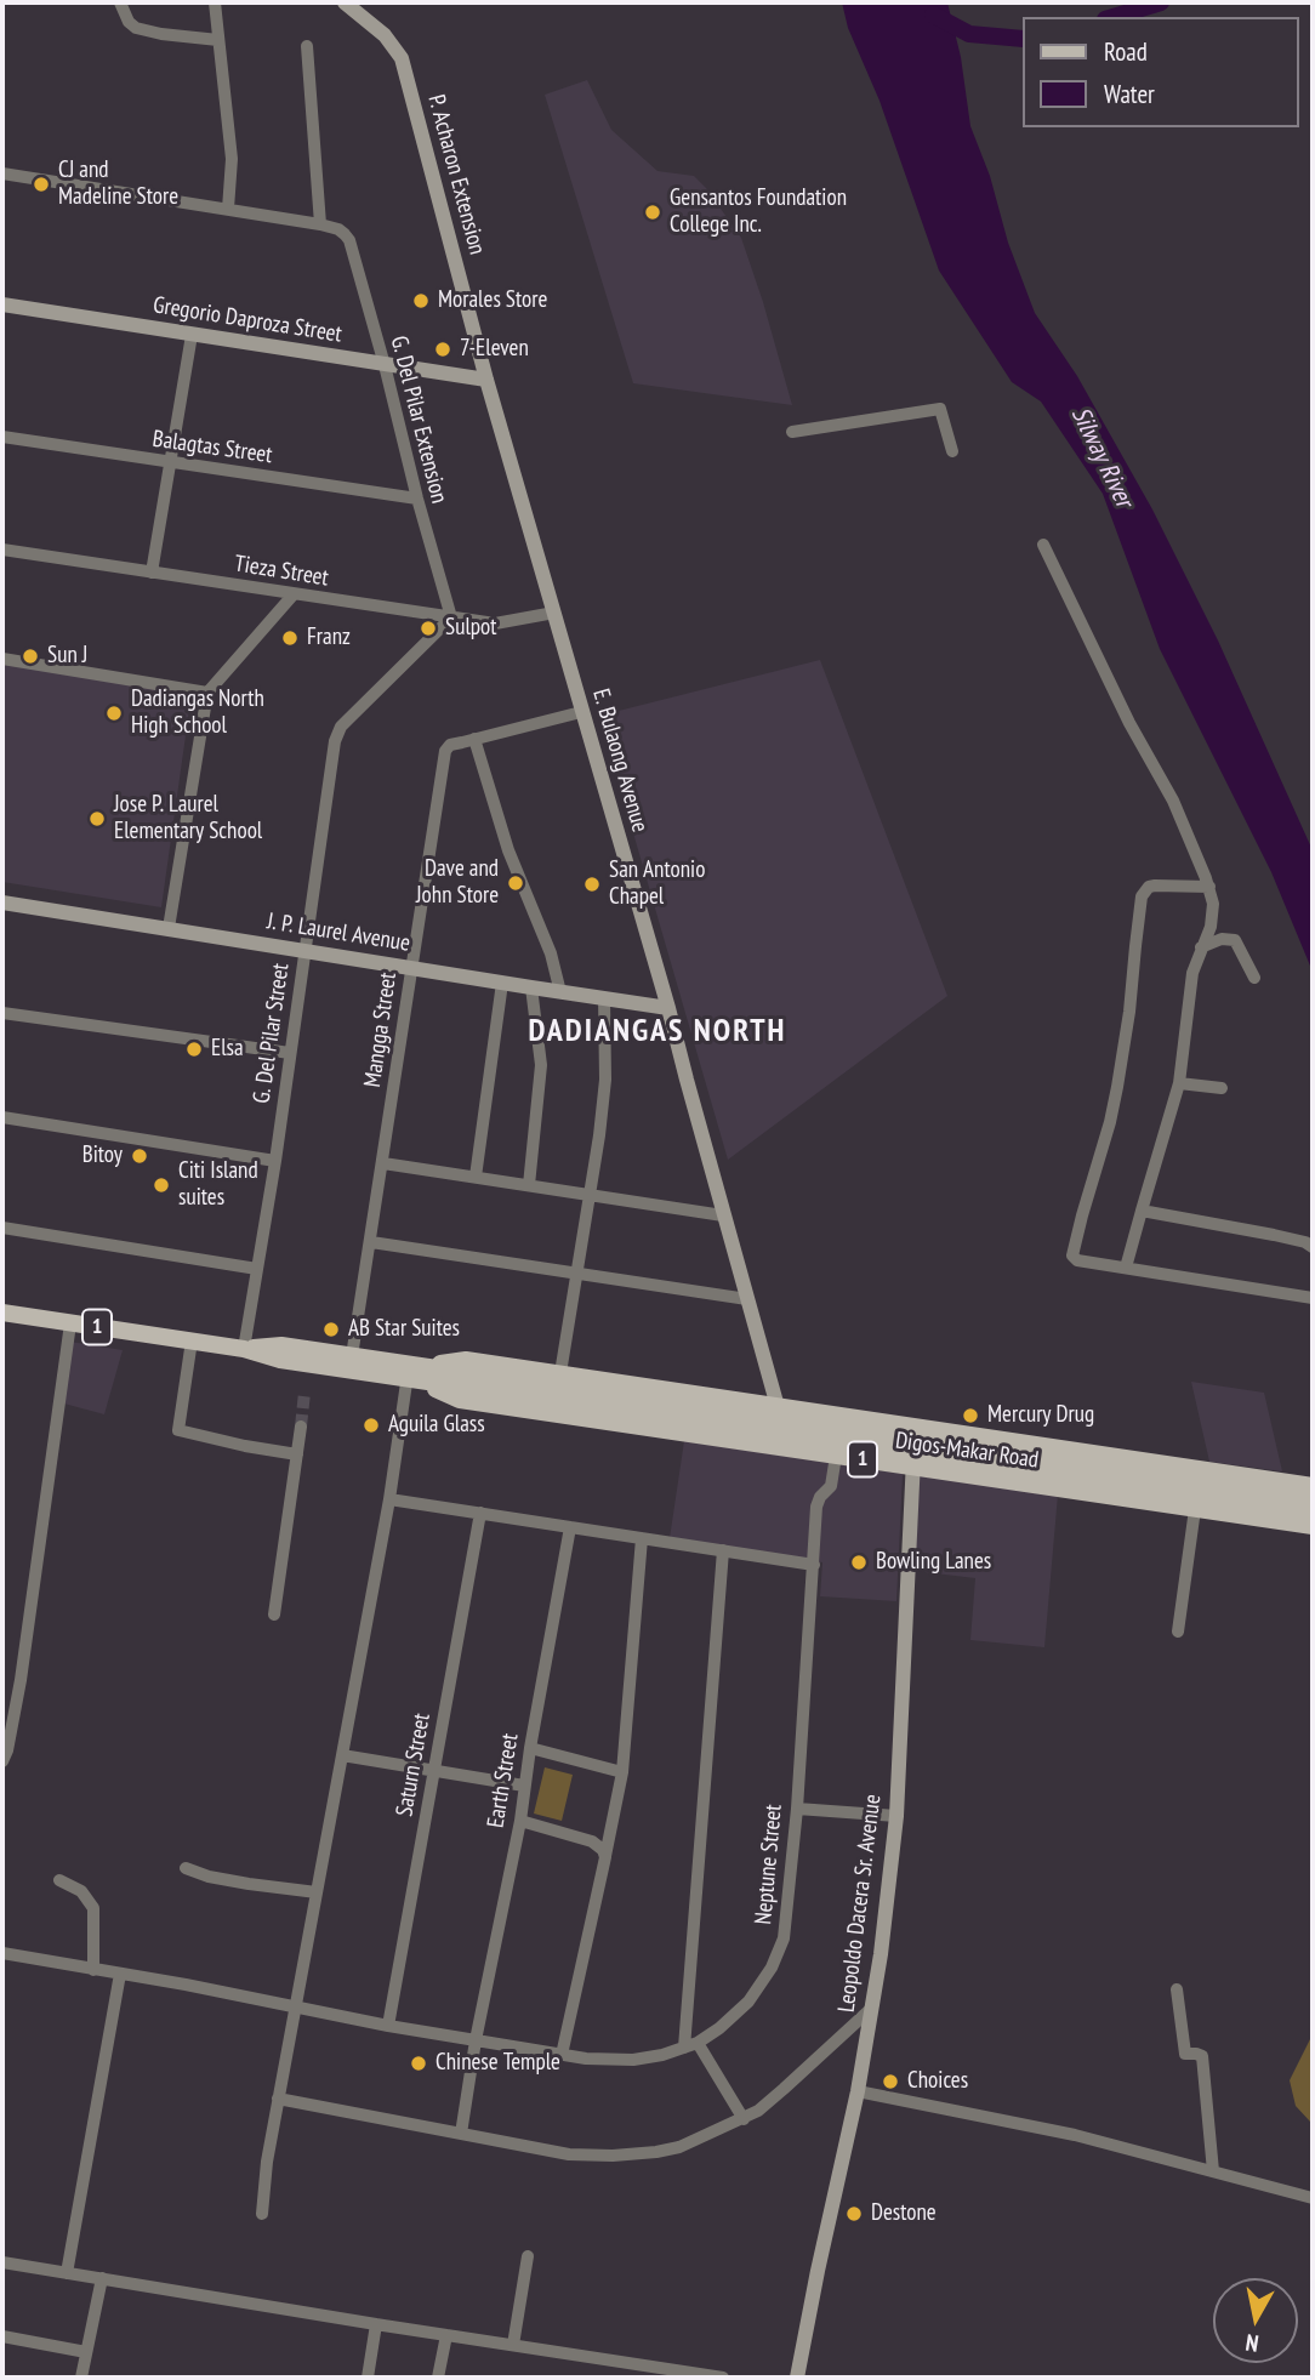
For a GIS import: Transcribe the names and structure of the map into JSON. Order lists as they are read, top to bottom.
{
  "streets": {
    "main road": [
      "P. Acharon Extension",
      "Gregorio Daproza Street",
      "E. Bulaong Avenue",
      "J. P. Laurel Avenue",
      "1",
      "Digos-Makar Road",
      "Leopoldo Dacera Sr. Avenue"
    ],
    "street": [
      "G. Del Pilar Extension",
      "Balagtas Street",
      "Tieza Street",
      "Mangga Street",
      "G. Del Pilar Street",
      "Saturn Street",
      "Earth Street",
      "Neptune Street"
    ]
  },
  "crossings": [
    ["P. Acharon Extension", "Gregorio Daproza Street"],
    ["P. Acharon Extension", "E. Bulaong Avenue"],
    ["Gregorio Daproza Street", "G. Del Pilar Extension"],
    ["Gregorio Daproza Street", "E. Bulaong Avenue"],
    ["G. Del Pilar Extension", "Balagtas Street"],
    ["G. Del Pilar Extension", "Tieza Street"],
    ["G. Del Pilar Extension", "G. Del Pilar Street"],
    ["Tieza Street", "E. Bulaong Avenue"],
    ["Tieza Street", "G. Del Pilar Street"],
    ["E. Bulaong Avenue", "J. P. Laurel Avenue"],
    ["E. Bulaong Avenue", "Mangga Street"],
    ["E. Bulaong Avenue", "Digos-Makar Road"],
    ["J. P. Laurel Avenue", "Mangga Street"],
    ["J. P. Laurel Avenue", "G. Del Pilar Street"],
    ["Mangga Street", "Digos-Makar Road"],
    ["G. Del Pilar Street", "Digos-Makar Road"],
    ["Digos-Makar Road", "Neptune Street"],
    ["Digos-Makar Road", "Leopoldo Dacera Sr. Avenue"],
    ["Saturn Street", "Neptune Street"],
    ["Earth Street", "Neptune Street"]
  ],
  "districts": ["DADIANGAS NORTH"],
  "water": ["Silway River"],
  "places": [
    "CJ and Madeline Store",
    "Gensantos Foundation College Inc.",
    "Morales Store",
    "7-Eleven",
    "Sulpot",
    "Franz",
    "Sun J",
    "Dadiangas North High School",
    "Jose P. Laurel Elementary School",
    "Dave and John Store",
    "San Antonio Chapel",
    "Elsa",
    "Bitoy",
    "Citi Island suites",
    "AB Star Suites",
    "Mercury Drug",
    "Aguila Glass",
    "Bowling Lanes",
    "Chinese Temple",
    "Choices",
    "Destone"
  ],
  "legend": ["Road", "Water"],
  "north": "bottom"
}
